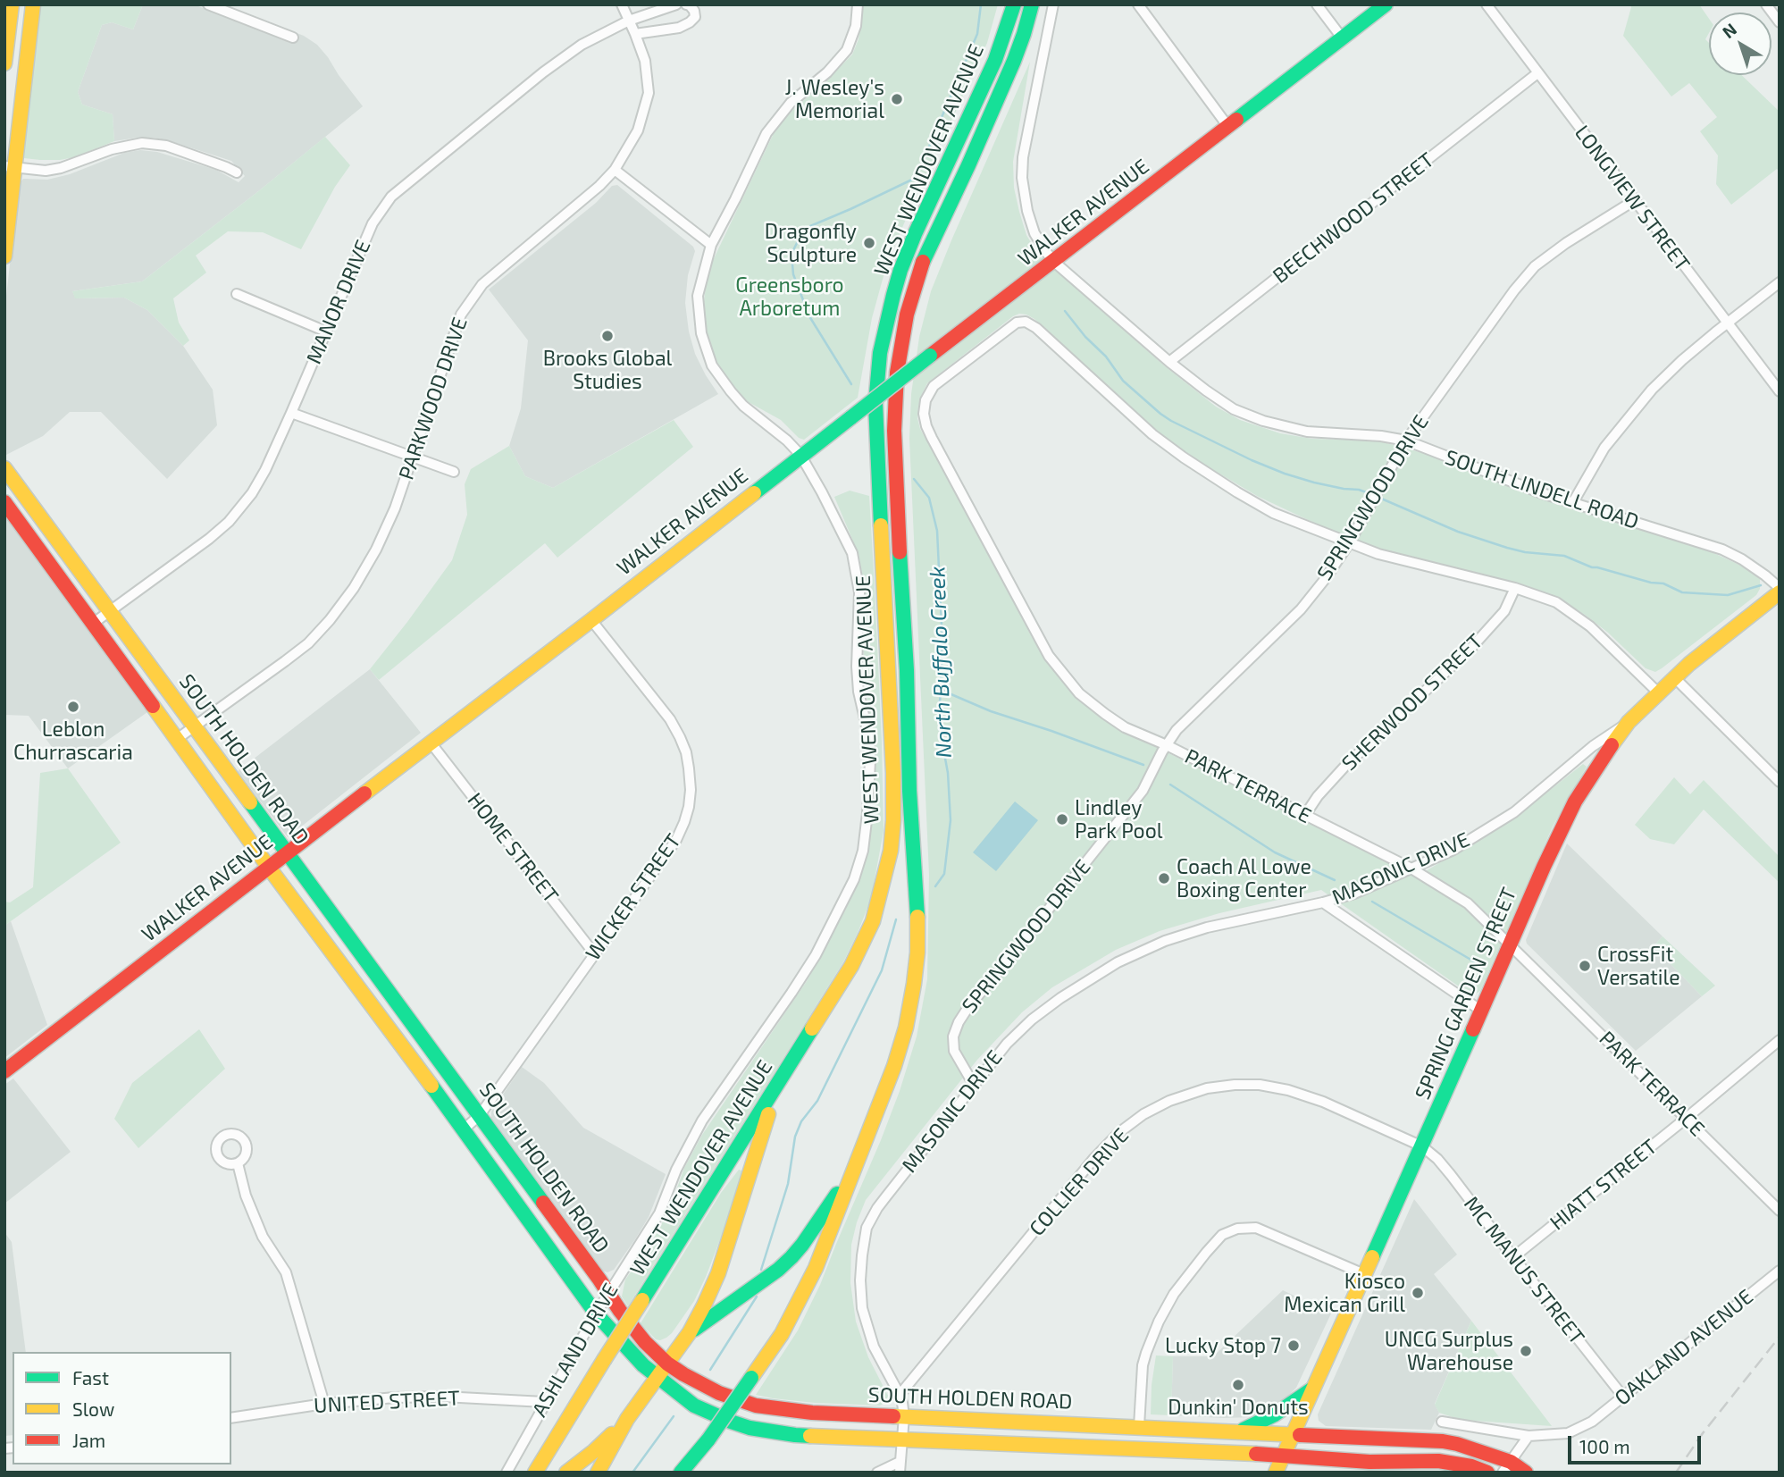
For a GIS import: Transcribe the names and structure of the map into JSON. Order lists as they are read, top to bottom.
{
  "streets": {
    "main road": [
      "WEST WENDOVER AVENUE",
      "WALKER AVENUE",
      "SOUTH HOLDEN ROAD",
      "SPRING GARDEN STREET"
    ],
    "street": [
      "LONGVIEW STREET",
      "BEECHWOOD STREET",
      "MANOR DRIVE",
      "PARKWOOD DRIVE",
      "SOUTH LINDELL ROAD",
      "SPRINGWOOD DRIVE",
      "SHERWOOD STREET",
      "PARK TERRACE",
      "HOME STREET",
      "MASONIC DRIVE",
      "WICKER STREET",
      "COLLIER DRIVE",
      "HIATT STREET",
      "MC MANUS STREET",
      "OAKLAND AVENUE",
      "ASHLAND DRIVE",
      "UNITED STREET"
    ]
  },
  "crossings": [
    ["LONGVIEW STREET", "BEECHWOOD STREET"],
    ["LONGVIEW STREET", "SPRINGWOOD DRIVE"],
    ["WALKER AVENUE", "SOUTH LINDELL ROAD"],
    ["WALKER AVENUE", "SOUTH HOLDEN ROAD"],
    ["WALKER AVENUE", "HOME STREET"],
    ["WALKER AVENUE", "WICKER STREET"],
    ["WALKER AVENUE", "ASHLAND DRIVE"],
    ["BEECHWOOD STREET", "SOUTH LINDELL ROAD"],
    ["MANOR DRIVE", "PARKWOOD DRIVE"],
    ["MANOR DRIVE", "SOUTH HOLDEN ROAD"],
    ["PARKWOOD DRIVE", "SOUTH HOLDEN ROAD"],
    ["SOUTH LINDELL ROAD", "SPRINGWOOD DRIVE"],
    ["SOUTH LINDELL ROAD", "SPRING GARDEN STREET"],
    ["SPRINGWOOD DRIVE", "PARK TERRACE"],
    ["SPRINGWOOD DRIVE", "MASONIC DRIVE"],
    ["SHERWOOD STREET", "PARK TERRACE"],
    ["SOUTH HOLDEN ROAD", "MASONIC DRIVE"],
    ["SOUTH HOLDEN ROAD", "WICKER STREET"],
    ["SOUTH HOLDEN ROAD", "SPRING GARDEN STREET"],
    ["SOUTH HOLDEN ROAD", "ASHLAND DRIVE"],
    ["PARK TERRACE", "MASONIC DRIVE"],
    ["PARK TERRACE", "SPRING GARDEN STREET"],
    ["PARK TERRACE", "HIATT STREET"],
    ["HOME STREET", "WICKER STREET"],
    ["MASONIC DRIVE", "SPRING GARDEN STREET"],
    ["MASONIC DRIVE", "COLLIER DRIVE"],
    ["SPRING GARDEN STREET", "COLLIER DRIVE"],
    ["SPRING GARDEN STREET", "MC MANUS STREET"],
    ["COLLIER DRIVE", "MC MANUS STREET"],
    ["HIATT STREET", "MC MANUS STREET"],
    ["MC MANUS STREET", "OAKLAND AVENUE"],
    ["ASHLAND DRIVE", "UNITED STREET"]
  ],
  "water": ["North Buffalo Creek"],
  "parks": ["Greensboro Arboretum"],
  "places": [
    "J. Wesley's Memorial",
    "Dragonfly Sculpture",
    "Brooks Global Studies",
    "Leblon Churrascaria",
    "Lindley Park Pool",
    "Coach Al Lowe Boxing Center",
    "CrossFit Versatile",
    "Kiosco Mexican Grill",
    "Lucky Stop 7",
    "UNCG Surplus Warehouse",
    "Dunkin' Donuts"
  ],
  "legend": ["Fast", "Slow", "Jam"],
  "scale_bar": "100 m",
  "north": "top left"
}
